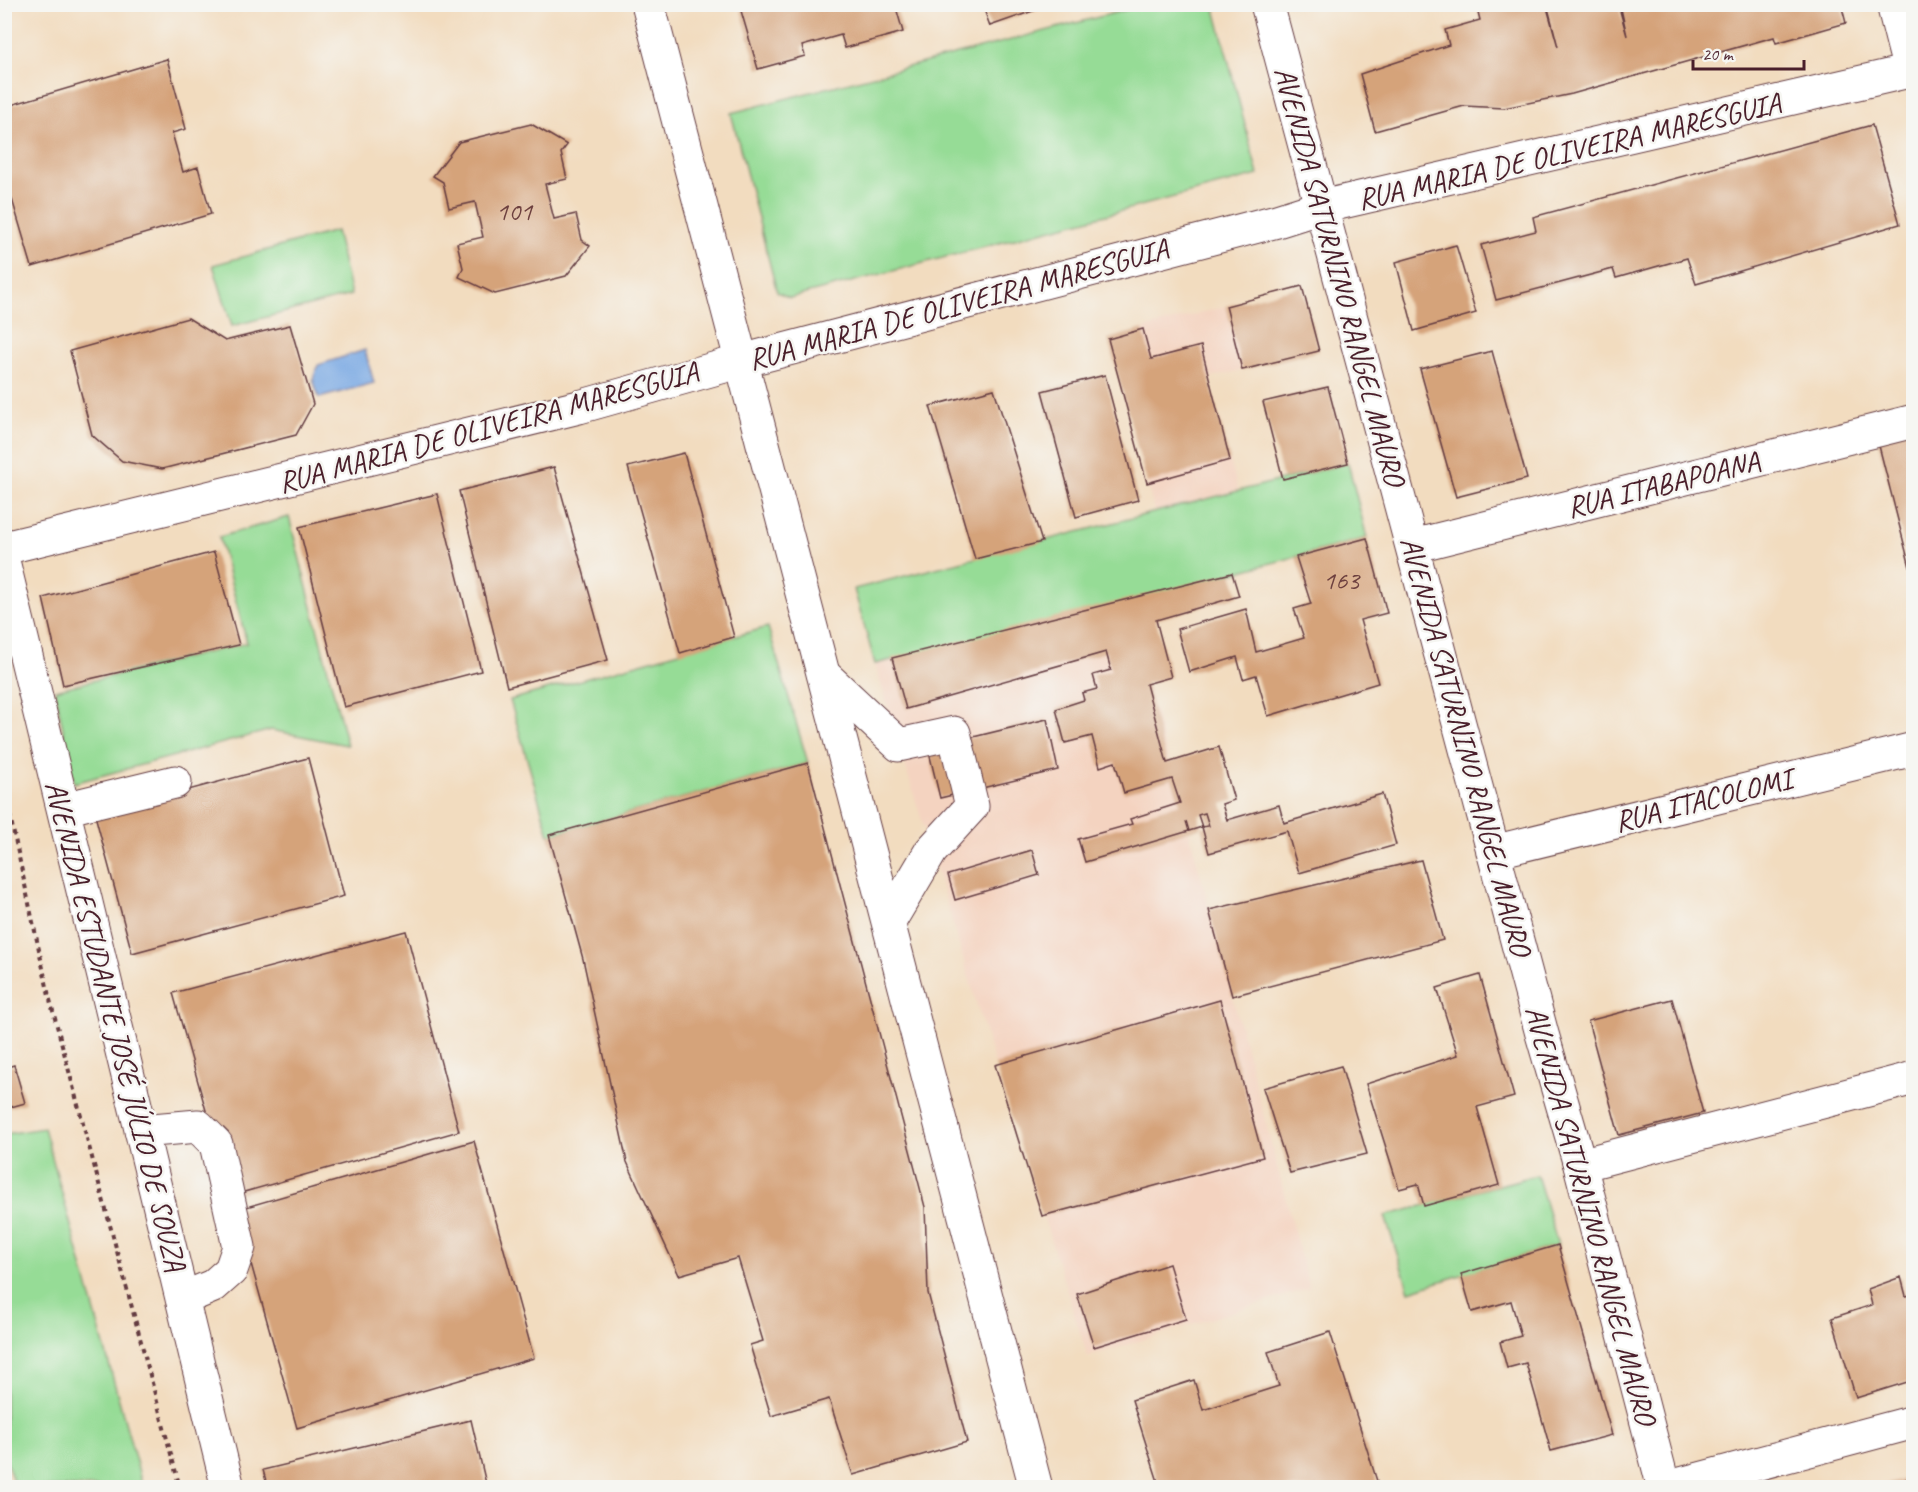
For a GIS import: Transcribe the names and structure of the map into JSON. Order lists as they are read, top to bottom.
{
  "streets": {
    "main road": [
      "RUA MARIA DE OLIVEIRA MARESGUIA",
      "AVENIDA SATURNINO RANGEL MAURO",
      "RUA ITABAPOANA",
      "RUA ITACOLOMI",
      "AVENIDA ESTUDANTE JOSÉ JÚLIO DE SOUZA"
    ]
  },
  "crossings": [
    ["RUA MARIA DE OLIVEIRA MARESGUIA", "AVENIDA SATURNINO RANGEL MAURO"],
    ["AVENIDA SATURNINO RANGEL MAURO", "RUA ITABAPOANA"],
    ["AVENIDA SATURNINO RANGEL MAURO", "RUA ITACOLOMI"]
  ],
  "house_numbers": ["101", "163"],
  "scale_bar": "20 m"
}
